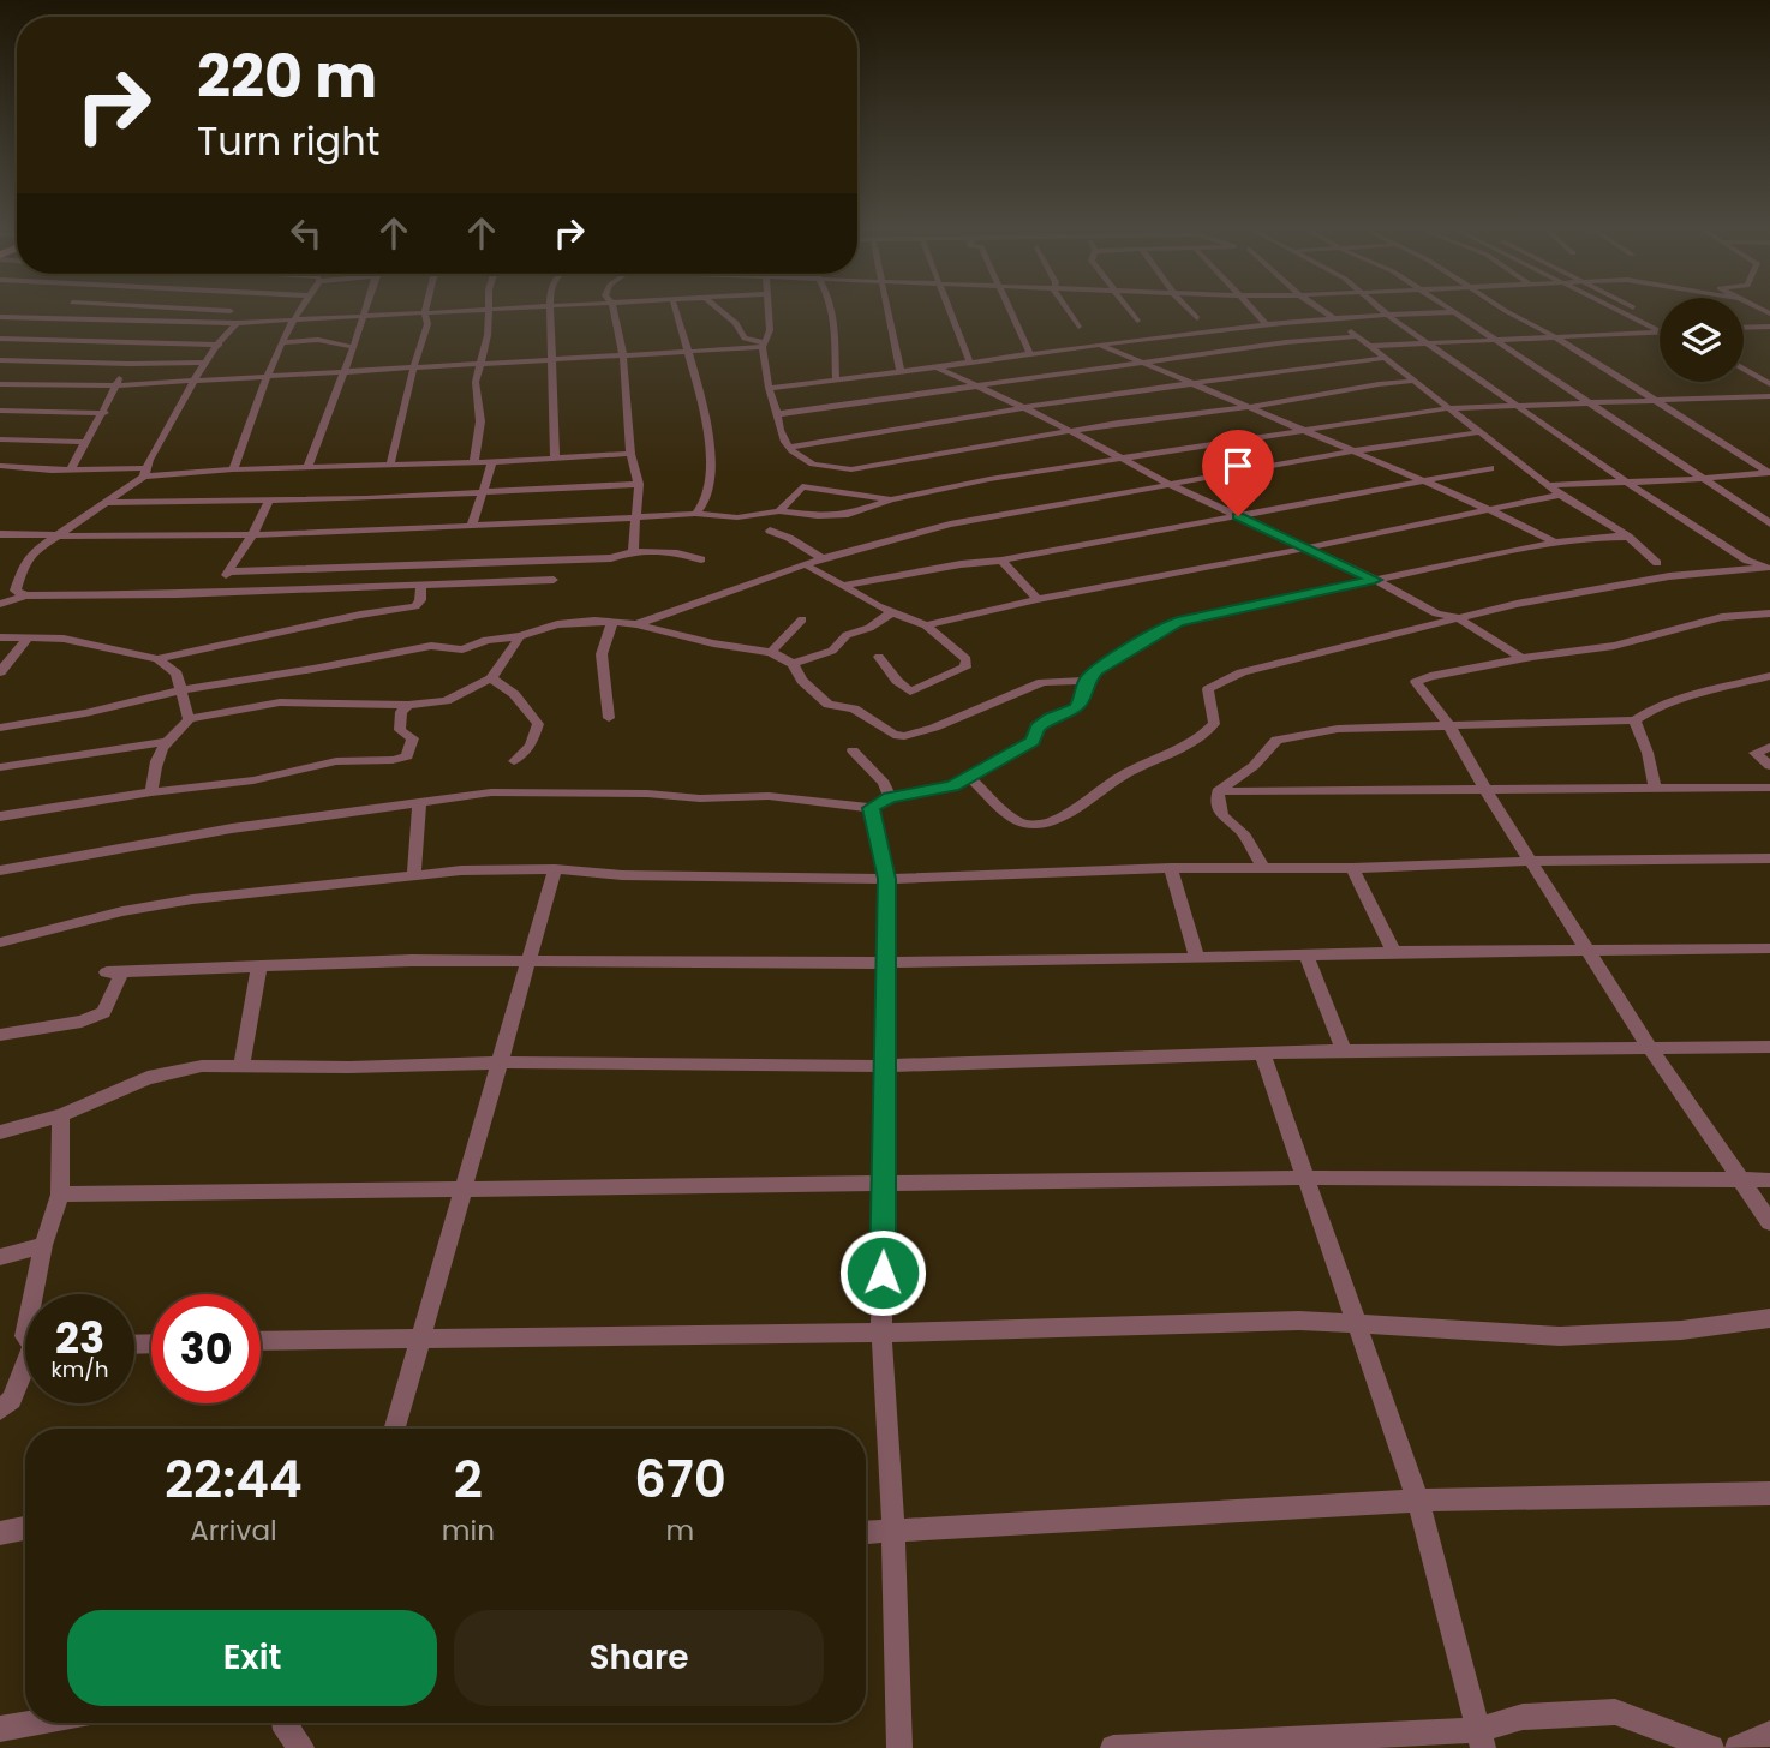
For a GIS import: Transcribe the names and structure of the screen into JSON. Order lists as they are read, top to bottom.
{
  "page": {
    "turn": ["220 m", "Turn right"],
    "speed": "23 km/h",
    "limit": "30",
    "eta": [
      "22:44",
      "Arrival",
      "2",
      "min",
      "670",
      "m"
    ],
    "buttons": ["Exit", "Share"]
  }
}
